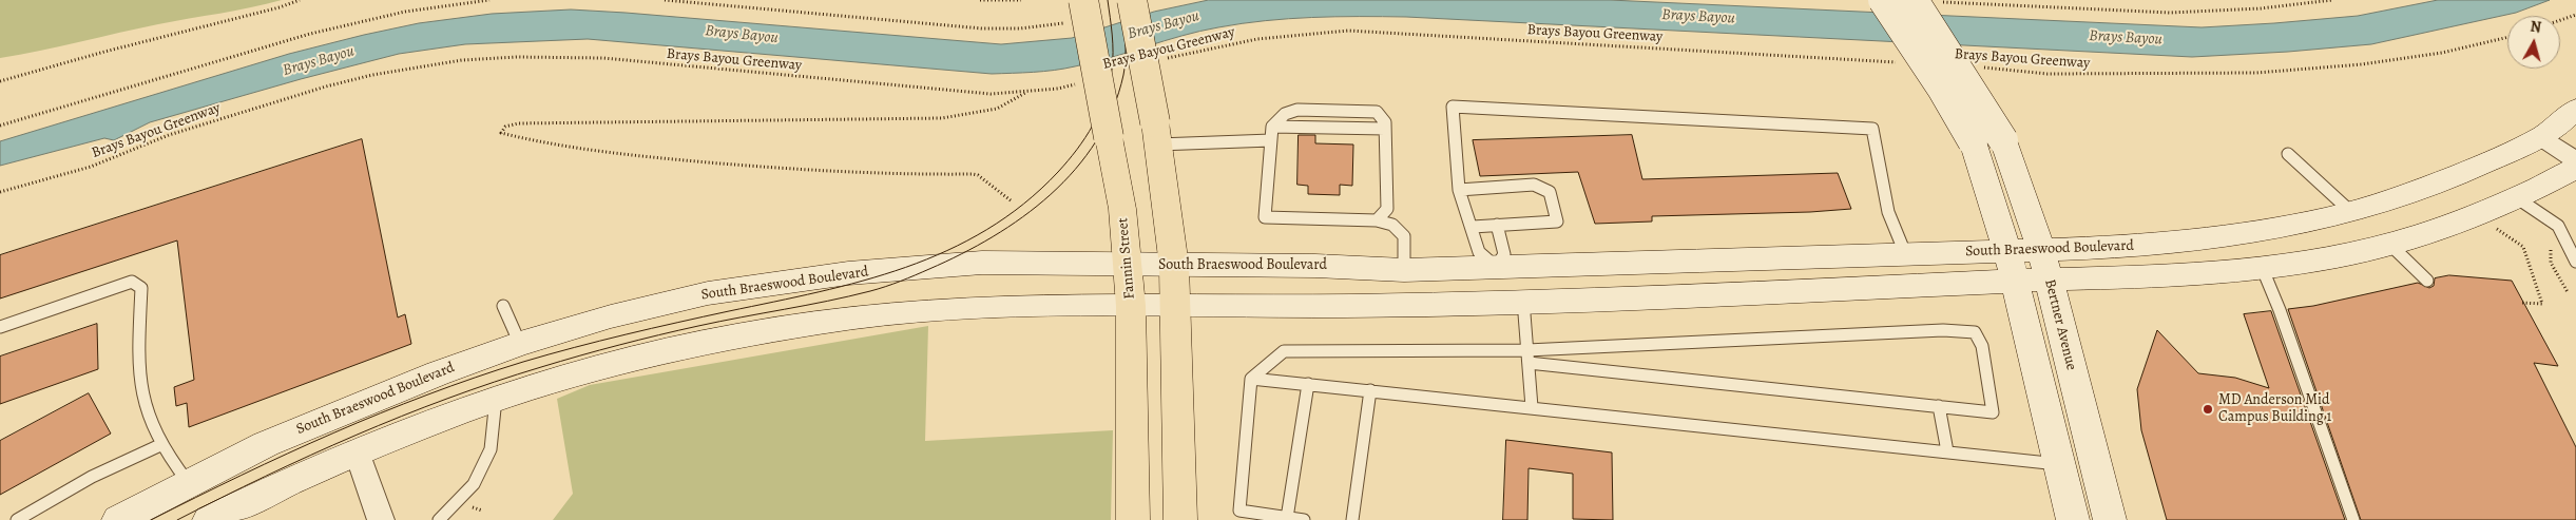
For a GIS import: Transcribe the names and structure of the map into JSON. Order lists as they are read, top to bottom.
{
  "streets": {
    "main road": ["South Braeswood Boulevard", "Fannin Street", "Bertner Avenue"],
    "path": ["Brays Bayou Greenway"]
  },
  "crossings": [
    ["South Braeswood Boulevard", "Fannin Street"],
    ["South Braeswood Boulevard", "Bertner Avenue"]
  ],
  "water": ["Brays Bayou"],
  "places": ["MD Anderson Mid Campus Building 1"],
  "north": "top"
}
